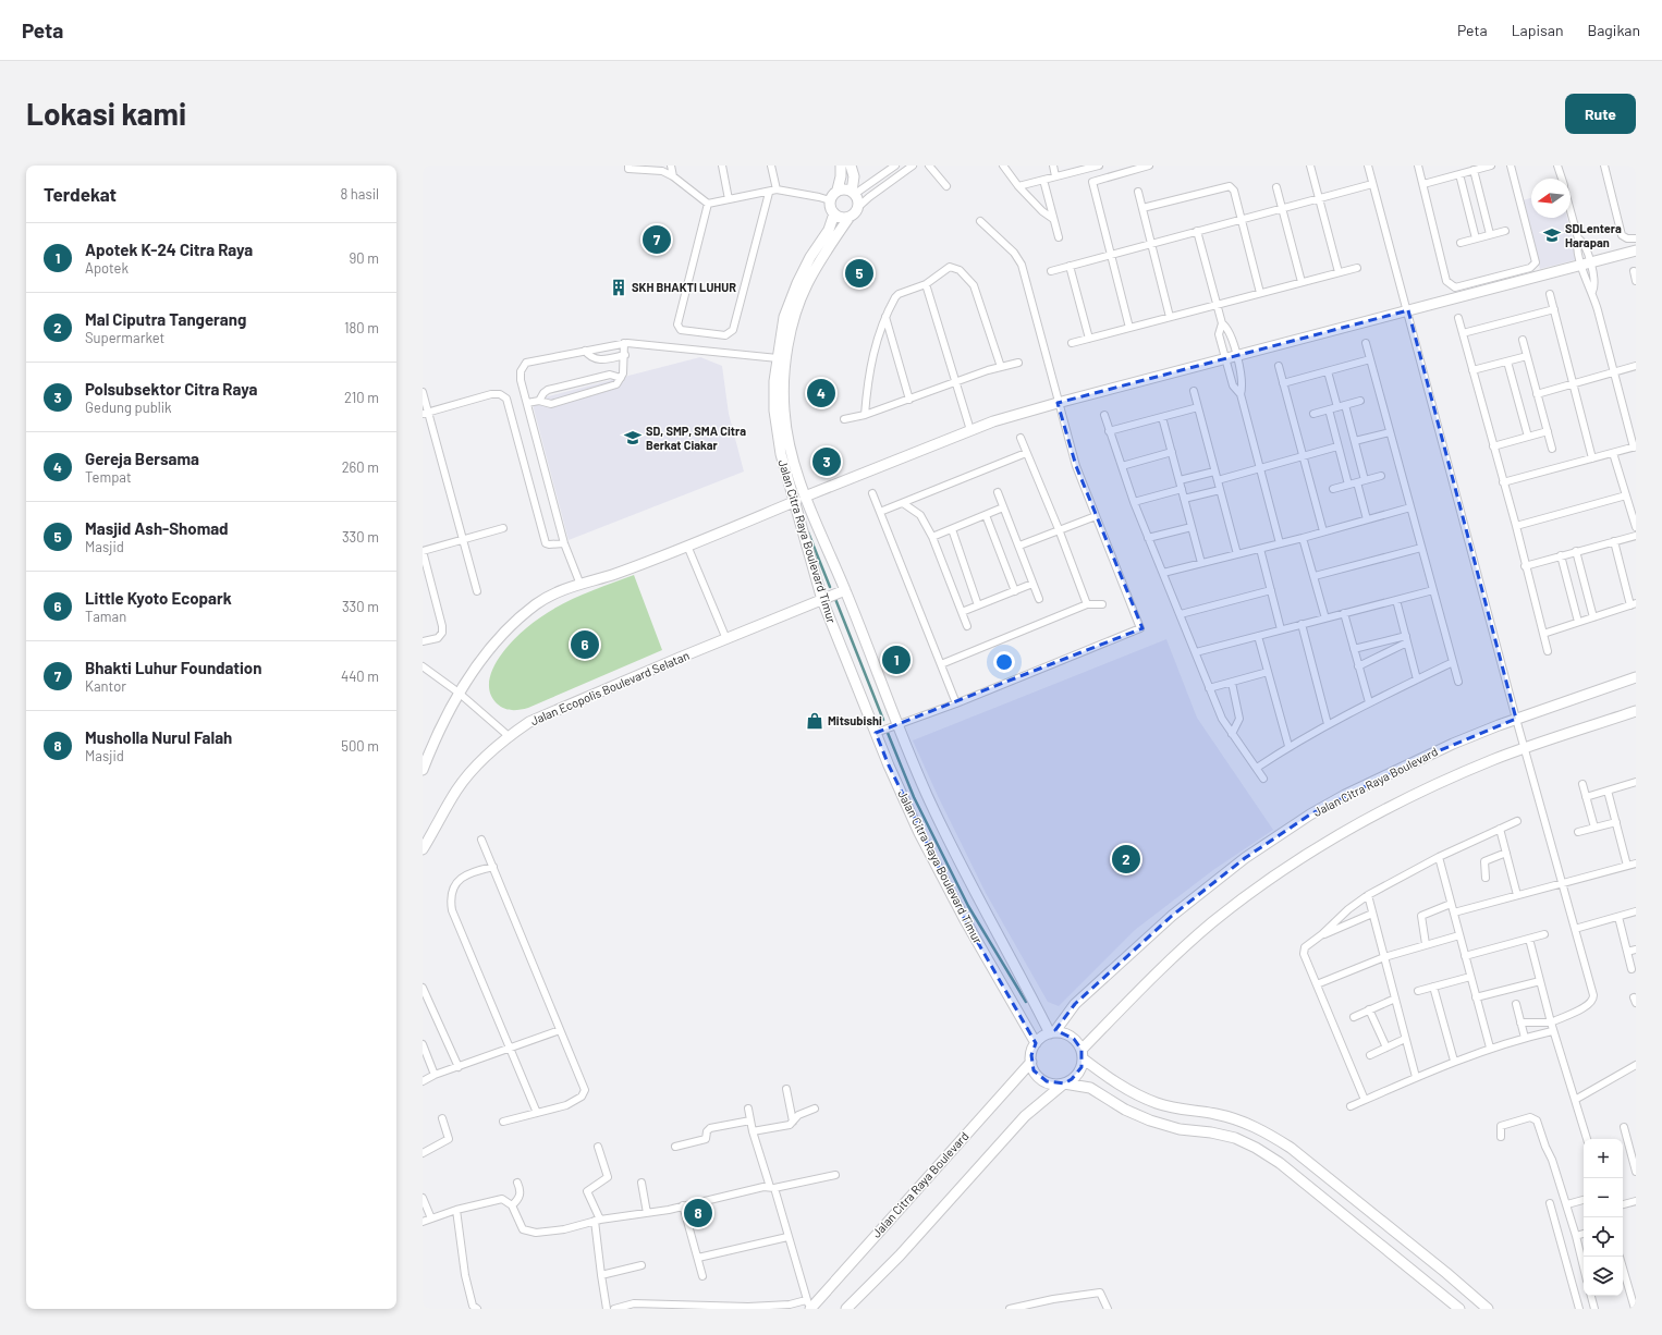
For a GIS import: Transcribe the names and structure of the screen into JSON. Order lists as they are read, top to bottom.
{
  "streets": {
    "street": ["Jalan Citra Raya Boulevard Timur", "Jalan Ecopolis Boulevard Selatan", "Jalan Citra Raya Boulevard"]
  },
  "crossings": [
    ["Jalan Citra Raya Boulevard Timur", "Jalan Ecopolis Boulevard Selatan"],
    ["Jalan Citra Raya Boulevard Timur", "Jalan Citra Raya Boulevard"]
  ],
  "places": {
    "school or university": ["SDLentera Harapan", "SD, SMP, SMA Citra Berkat Ciakar"],
    "building": ["SKH BHAKTI LUHUR"],
    "shop": ["Mitsubishi"]
  },
  "north": "left",
  "page": {
    "header": "Peta",
    "nav": ["Peta", "Lapisan", "Bagikan"],
    "buttons": "Rute",
    "title": "Lokasi kami",
    "heading": ["Terdekat", "8 hasil"],
    "list": [
      {
        "mark": "1",
        "name": "Apotek K-24 Citra Raya",
        "note": "Apotek",
        "value": "90 m"
      },
      {
        "mark": "2",
        "name": "Mal Ciputra Tangerang",
        "note": "Supermarket",
        "value": "180 m"
      },
      {
        "mark": "3",
        "name": "Polsubsektor Citra Raya",
        "note": "Gedung publik",
        "value": "210 m"
      },
      {
        "mark": "4",
        "name": "Gereja Bersama",
        "note": "Tempat",
        "value": "260 m"
      },
      {
        "mark": "5",
        "name": "Masjid Ash-Shomad",
        "note": "Masjid",
        "value": "330 m"
      },
      {
        "mark": "6",
        "name": "Little Kyoto Ecopark",
        "note": "Taman",
        "value": "330 m"
      },
      {
        "mark": "7",
        "name": "Bhakti Luhur Foundation",
        "note": "Kantor",
        "value": "440 m"
      },
      {
        "mark": "8",
        "name": "Musholla Nurul Falah",
        "note": "Masjid",
        "value": "500 m"
      }
    ],
    "pins": [
      "7",
      "5",
      "4",
      "3",
      "6",
      "1",
      "2",
      "8"
    ],
    "map_buttons": ["+", "−"]
  }
}
